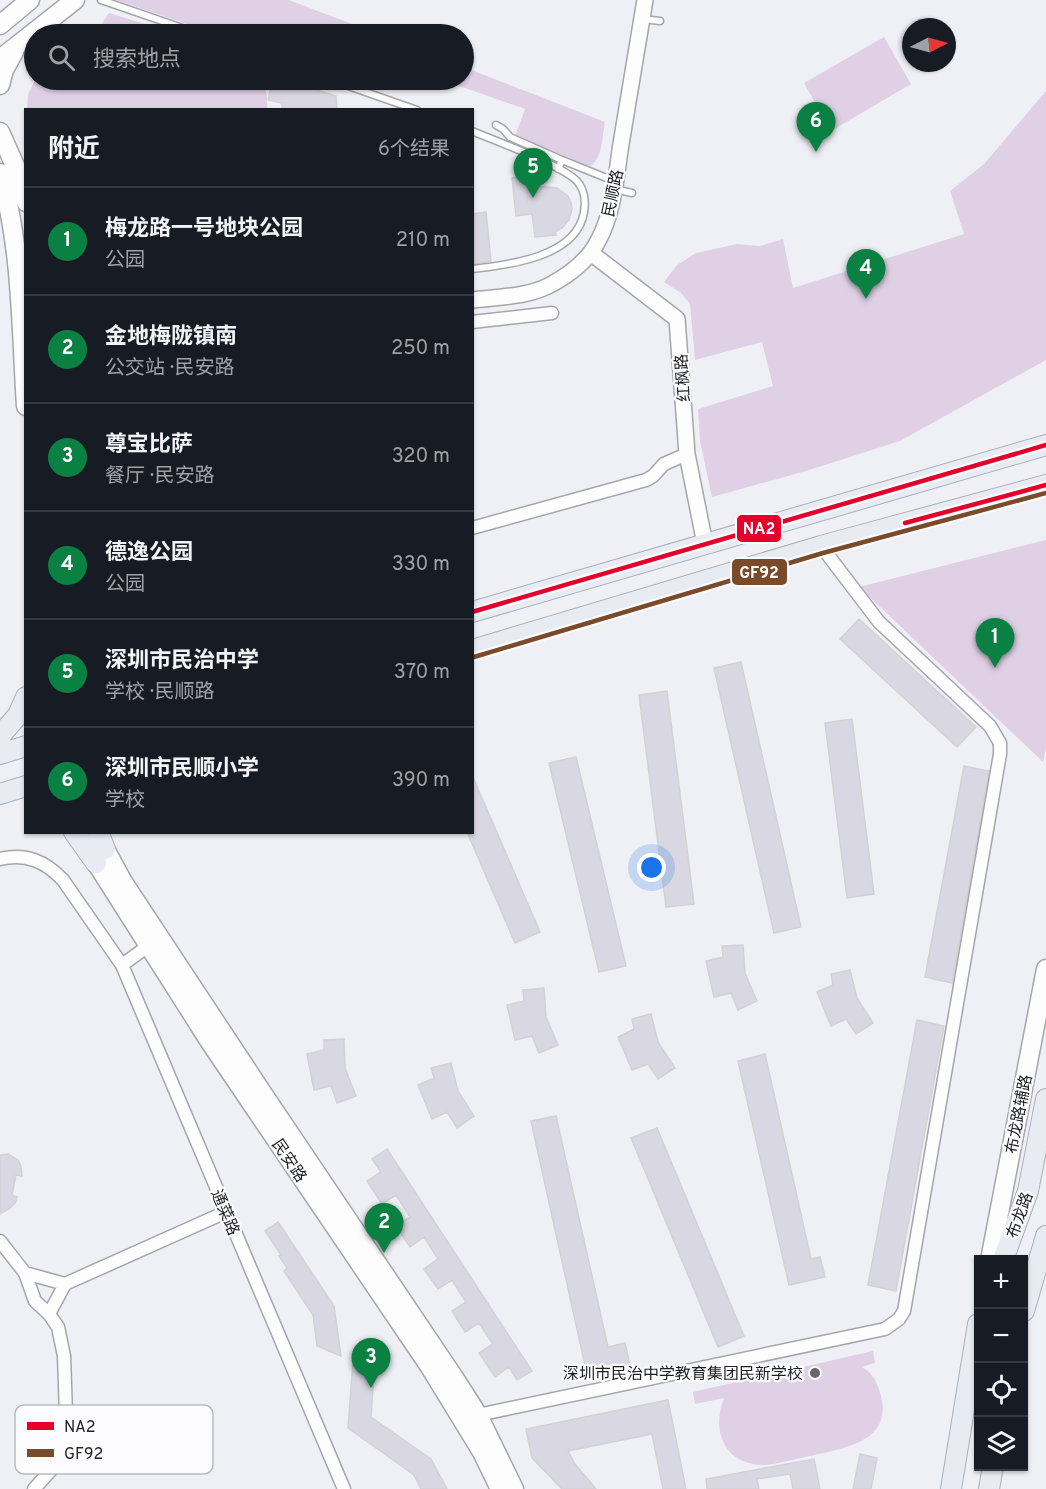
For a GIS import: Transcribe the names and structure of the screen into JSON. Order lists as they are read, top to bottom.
{
  "streets": {
    "main road": ["布龙路辅路", "民安路", "布龙路"],
    "street": ["民顺路", "红枫路", "通菜路"]
  },
  "crossings": [
    ["民顺路", "红枫路"]
  ],
  "places": ["深圳市民治中学教育集团民新学校"],
  "lines": ["transit line NA2", "transit line GF92"],
  "legend": ["NA2", "GF92"],
  "north": "right",
  "page": {
    "search": "搜索地点",
    "pins": [
      "6",
      "5",
      "4",
      "1",
      "2",
      "3"
    ],
    "heading": ["附近", "6个结果"],
    "list": [
      {
        "mark": "1",
        "name": "梅龙路一号地块公园",
        "note": "公园",
        "value": "210 m"
      },
      {
        "mark": "2",
        "name": "金地梅陇镇南",
        "note": "公交站 · 民安路",
        "value": "250 m"
      },
      {
        "mark": "3",
        "name": "尊宝比萨",
        "note": "餐厅 · 民安路",
        "value": "320 m"
      },
      {
        "mark": "4",
        "name": "德逸公园",
        "note": "公园",
        "value": "330 m"
      },
      {
        "mark": "5",
        "name": "深圳市民治中学",
        "note": "学校 · 民顺路",
        "value": "370 m"
      },
      {
        "mark": "6",
        "name": "深圳市民顺小学",
        "note": "学校",
        "value": "390 m"
      }
    ],
    "map_buttons": ["+", "−"]
  }
}
